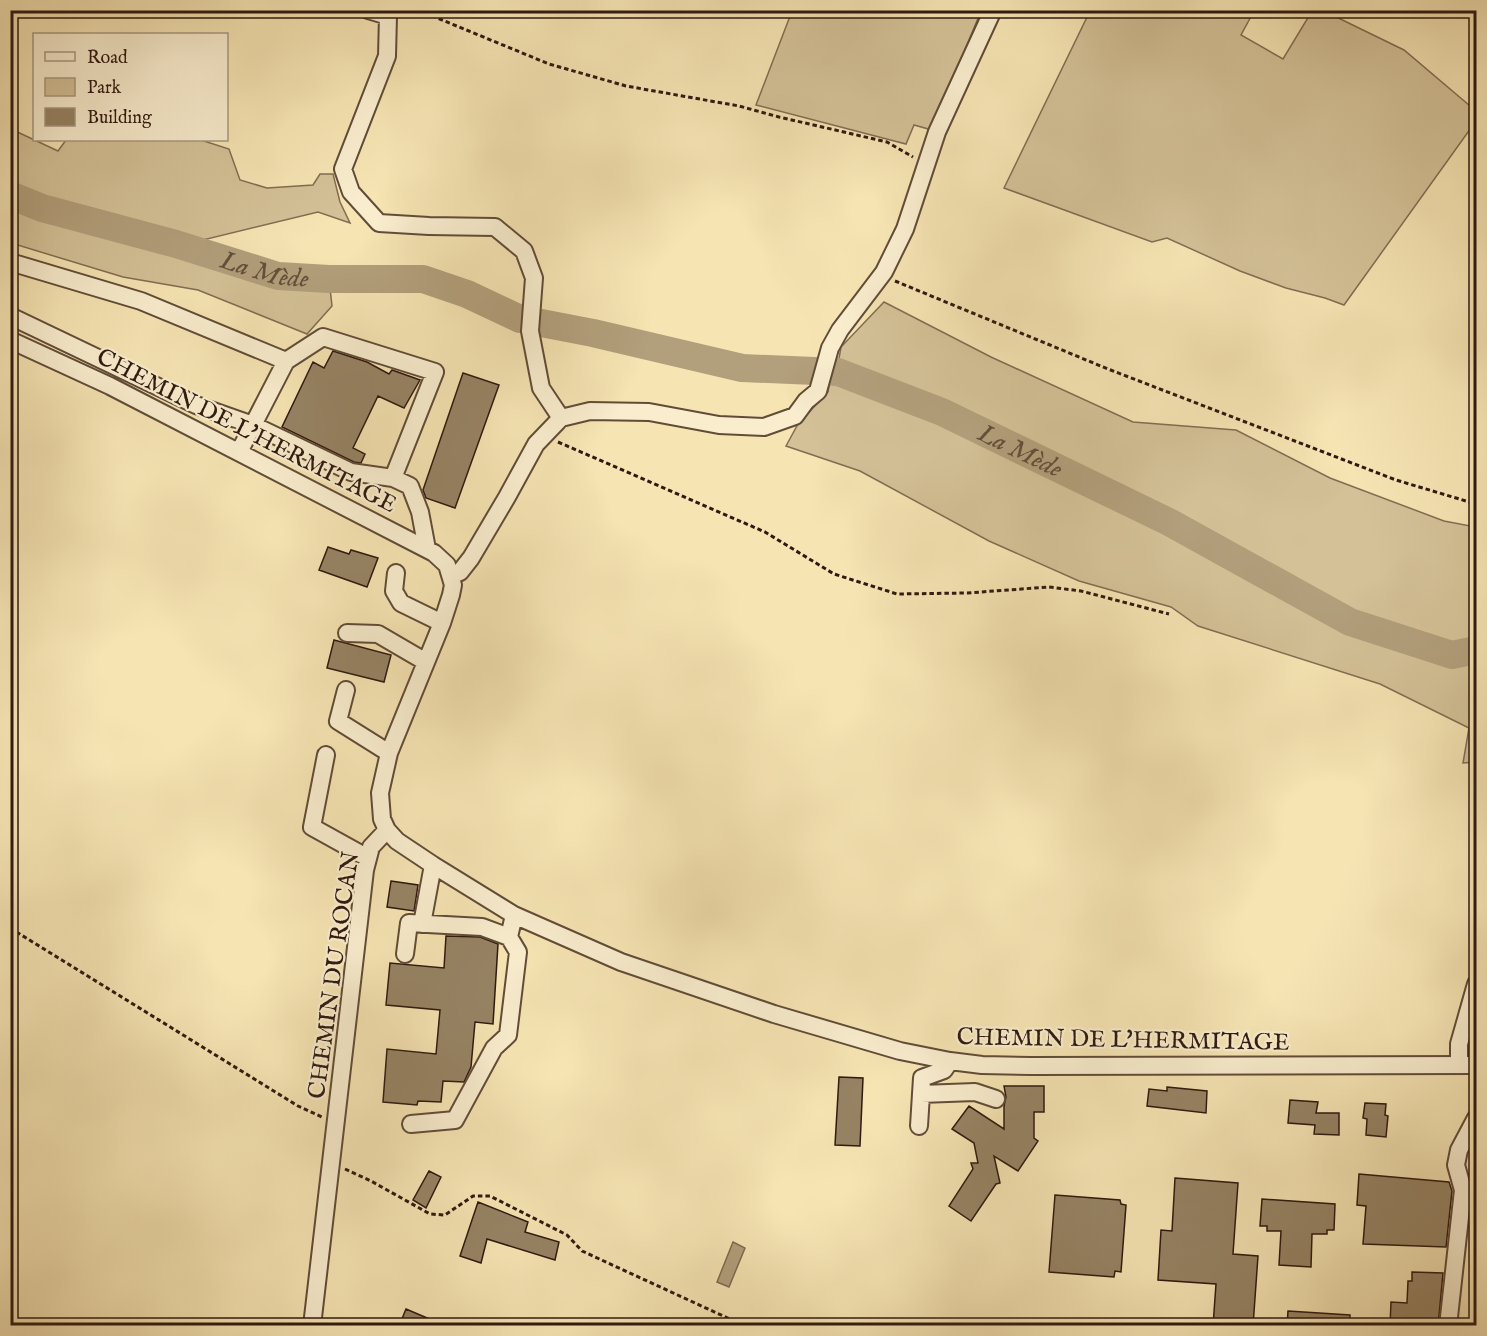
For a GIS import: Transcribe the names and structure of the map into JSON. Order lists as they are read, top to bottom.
{
  "streets": {
    "street": ["CHEMIN DE L'HERMITAGE", "CHEMIN DU ROCAN"]
  },
  "crossings": [
    ["CHEMIN DE L'HERMITAGE", "CHEMIN DU ROCAN"]
  ],
  "water": ["La Mède"],
  "legend": ["Road", "Park", "Building"]
}
